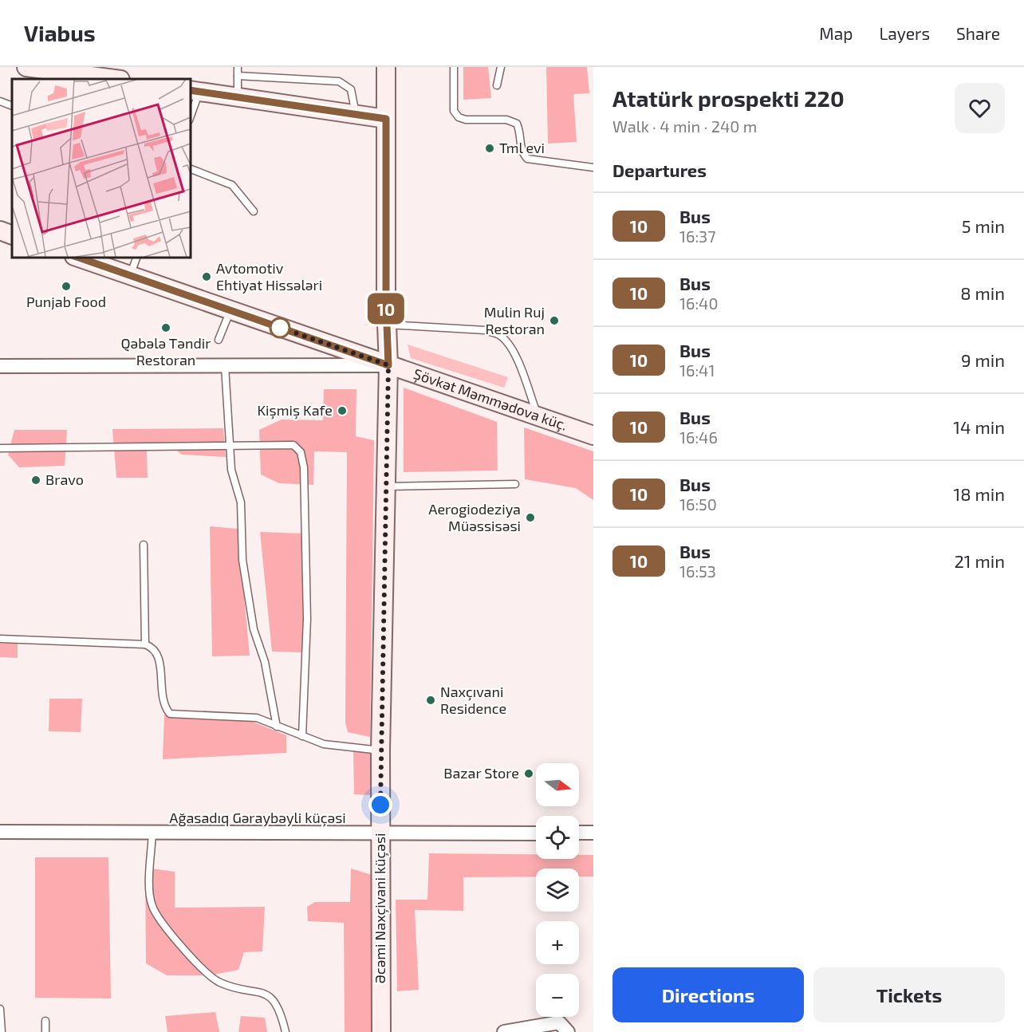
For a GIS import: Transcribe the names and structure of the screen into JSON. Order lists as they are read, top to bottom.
{
  "streets": {
    "main road": ["Şövkət Məmmədova küç.", "Əcəmi Naxçivani küçəsi"],
    "street": ["Ağasadıq Gəraybəyli küçəsi"]
  },
  "crossings": [
    ["Şövkət Məmmədova küç.", "Əcəmi Naxçivani küçəsi"],
    ["Ağasadıq Gəraybəyli küçəsi", "Əcəmi Naxçivani küçəsi"]
  ],
  "places": [
    "Tml evi",
    "Avtomotiv Ehtiyat Hissələri",
    "Punjab Food",
    "Mulin Ruj Restoran",
    "Qəbələ Təndir Restoran",
    "Kişmiş Kafe",
    "Bravo",
    "Aerogiodeziya Müəssisəsi",
    "Naxçıvani Residence",
    "Bazar Store"
  ],
  "lines": ["bus line 10"],
  "north": "right",
  "page": {
    "header": "Viabus",
    "nav": ["Map", "Layers", "Share"],
    "on_map": "10",
    "heading": [
      ["Atatürk prospekti 220", "Walk · 4 min · 240 m"],
      "Departures"
    ],
    "list": [
      {
        "mark": "10",
        "name": "Bus",
        "note": "16:37",
        "value": "5 min"
      },
      {
        "mark": "10",
        "name": "Bus",
        "note": "16:40",
        "value": "8 min"
      },
      {
        "mark": "10",
        "name": "Bus",
        "note": "16:41",
        "value": "9 min"
      },
      {
        "mark": "10",
        "name": "Bus",
        "note": "16:46",
        "value": "14 min"
      },
      {
        "mark": "10",
        "name": "Bus",
        "note": "16:50",
        "value": "18 min"
      },
      {
        "mark": "10",
        "name": "Bus",
        "note": "16:53",
        "value": "21 min"
      }
    ],
    "map_buttons": ["+", "−"],
    "buttons": ["Directions", "Tickets"]
  }
}
